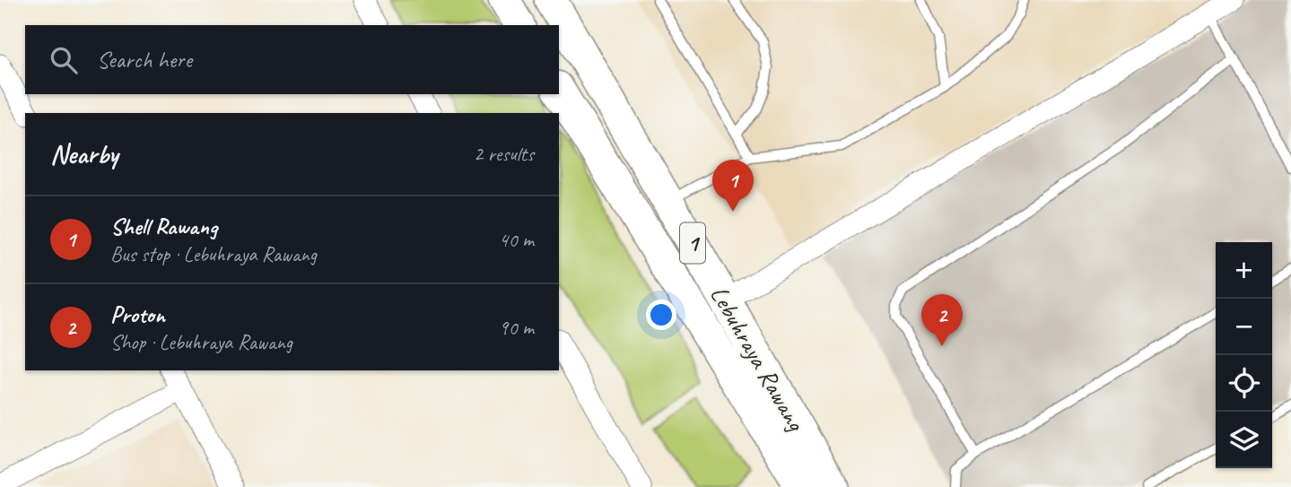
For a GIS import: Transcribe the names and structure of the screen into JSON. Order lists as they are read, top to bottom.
{
  "streets": {
    "main road": ["1", "Lebuhraya Rawang"]
  },
  "page": {
    "search": "Search here",
    "heading": ["Nearby", "2 results"],
    "pins": ["1", "2"],
    "list": [
      {
        "mark": "1",
        "name": "Shell Rawang",
        "note": "Bus stop · Lebuhraya Rawang",
        "value": "40 m"
      },
      {
        "mark": "2",
        "name": "Proton",
        "note": "Shop · Lebuhraya Rawang",
        "value": "90 m"
      }
    ],
    "map_buttons": ["+", "−"]
  }
}
